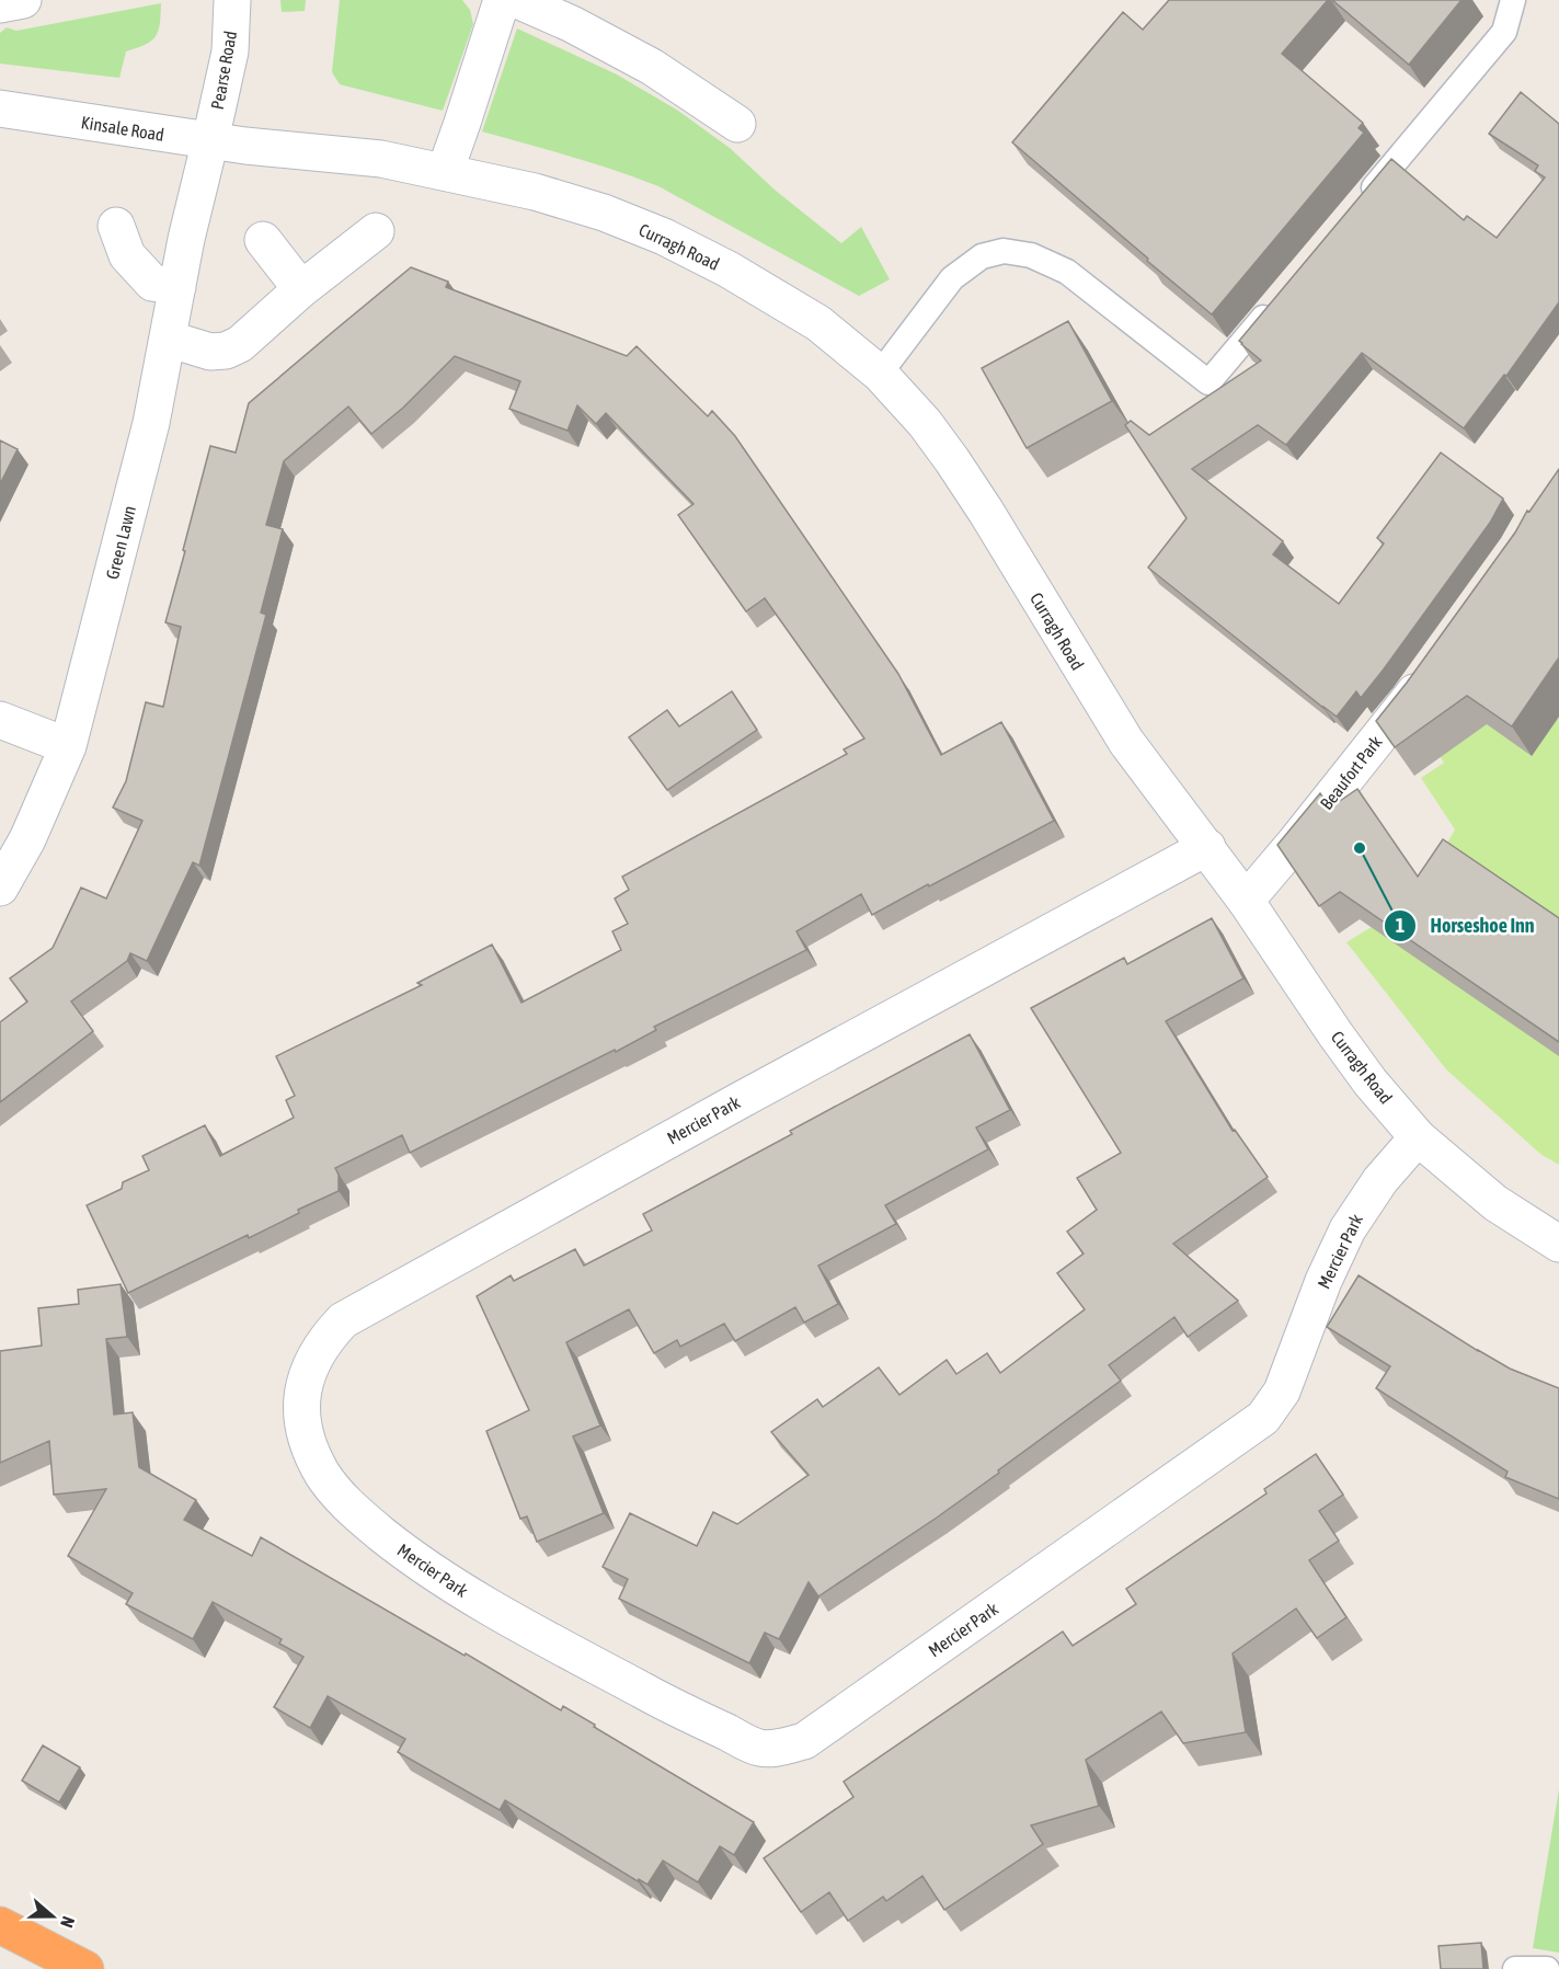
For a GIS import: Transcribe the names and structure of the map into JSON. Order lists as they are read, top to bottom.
{
  "streets": {
    "street": [
      "Pearse Road",
      "Kinsale Road",
      "Curragh Road",
      "Green Lawn",
      "Beaufort Park",
      "Mercier Park"
    ]
  },
  "crossings": [
    ["Pearse Road", "Kinsale Road"],
    ["Pearse Road", "Green Lawn"],
    ["Kinsale Road", "Curragh Road"],
    ["Kinsale Road", "Green Lawn"],
    ["Curragh Road", "Beaufort Park"],
    ["Curragh Road", "Mercier Park"]
  ],
  "places": ["Horseshoe Inn"],
  "north": "right"
}
